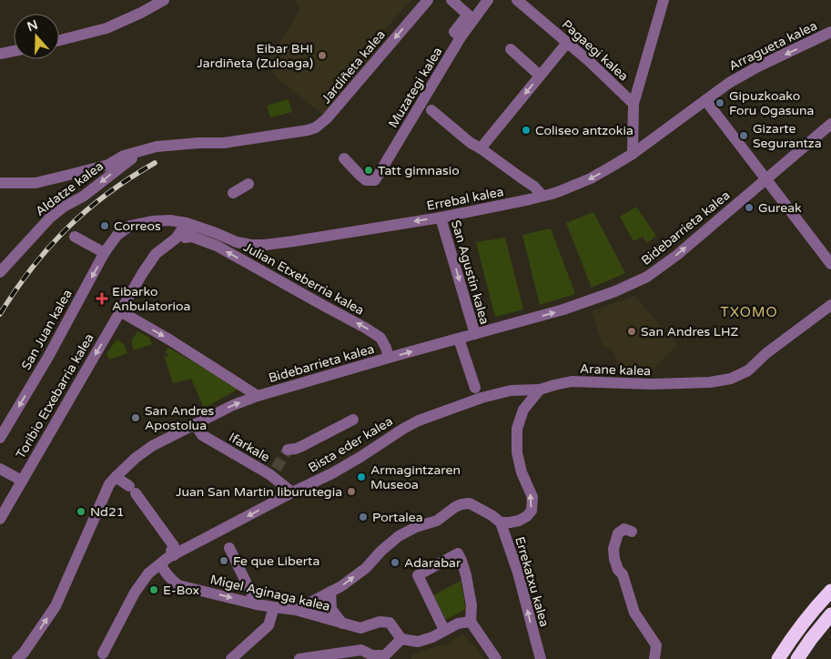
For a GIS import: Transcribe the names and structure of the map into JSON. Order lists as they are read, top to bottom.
{
  "streets": {
    "street": [
      "Arragueta kalea",
      "Pagaegi kalea",
      "Jardiñeta kalea",
      "Muzategi kalea",
      "Aldatze kalea",
      "Errebal kalea",
      "Bidebarrieta kalea",
      "San Agustin kalea",
      "Julian Etxeberria kalea",
      "San Juan kalea",
      "Arane kalea",
      "Toribio Etxebarria kalea",
      "Bista eder kalea",
      "Ifarkale",
      "Errekatxu kalea",
      "Migel Aginaga kalea"
    ]
  },
  "crossings": [
    ["Arragueta kalea", "Errebal kalea"],
    ["Jardiñeta kalea", "Aldatze kalea"],
    ["Errebal kalea", "San Agustin kalea"],
    ["Errebal kalea", "Julian Etxeberria kalea"],
    ["Bidebarrieta kalea", "San Agustin kalea"],
    ["Bidebarrieta kalea", "Julian Etxeberria kalea"],
    ["Bidebarrieta kalea", "Ifarkale"],
    ["Julian Etxeberria kalea", "San Juan kalea"],
    ["Arane kalea", "Bista eder kalea"],
    ["Bista eder kalea", "Ifarkale"],
    ["Bista eder kalea", "Migel Aginaga kalea"]
  ],
  "one_way": [
    "Arragueta kalea",
    "Jardiñeta kalea",
    "Errebal kalea",
    "Bidebarrieta kalea",
    "San Agustin kalea",
    "San Juan kalea",
    "Toribio Etxebarria kalea",
    "Migel Aginaga kalea"
  ],
  "districts": ["TXOMO"],
  "places": {
    "other": [
      "Eibar BHI Jardiñeta (Zuloaga)",
      "Gipuzkoako Foru Ogasuna",
      "Coliseo antzokia",
      "Gizarte Segurantza",
      "Tatt gimnasio",
      "Gureak",
      "Correos",
      "San Andres LHZ",
      "San Andres Apostolua",
      "Armagintzaren Museoa",
      "Juan San Martin liburutegia",
      "Nd21",
      "Portalea",
      "Fe que Liberta",
      "Adarabar",
      "E-Box"
    ],
    "health": ["Eibarko Anbulatorioa"]
  },
  "north": "top"
}
